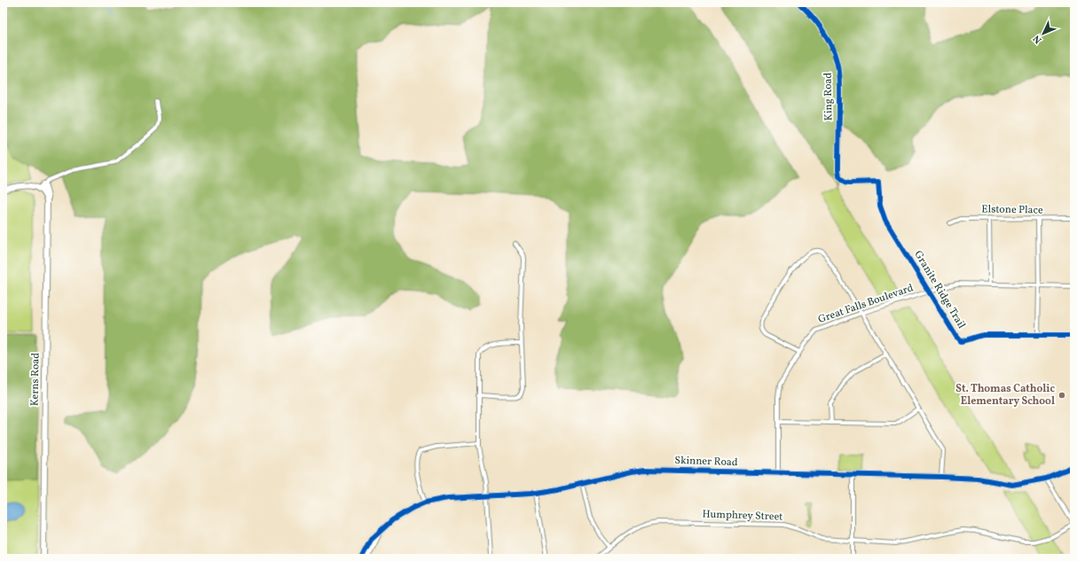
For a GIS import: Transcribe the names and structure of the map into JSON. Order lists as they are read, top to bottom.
{
  "streets": {
    "street": [
      "King Road",
      "Elstone Place",
      "Granite Ridge Trail",
      "Great Falls Boulevard",
      "Kerns Road",
      "Skinner Road",
      "Humphrey Street"
    ]
  },
  "crossings": [
    ["King Road", "Granite Ridge Trail"],
    ["Granite Ridge Trail", "Great Falls Boulevard"],
    ["Great Falls Boulevard", "Skinner Road"]
  ],
  "places": ["St. Thomas Catholic Elementary School"],
  "north": "bottom left"
}
